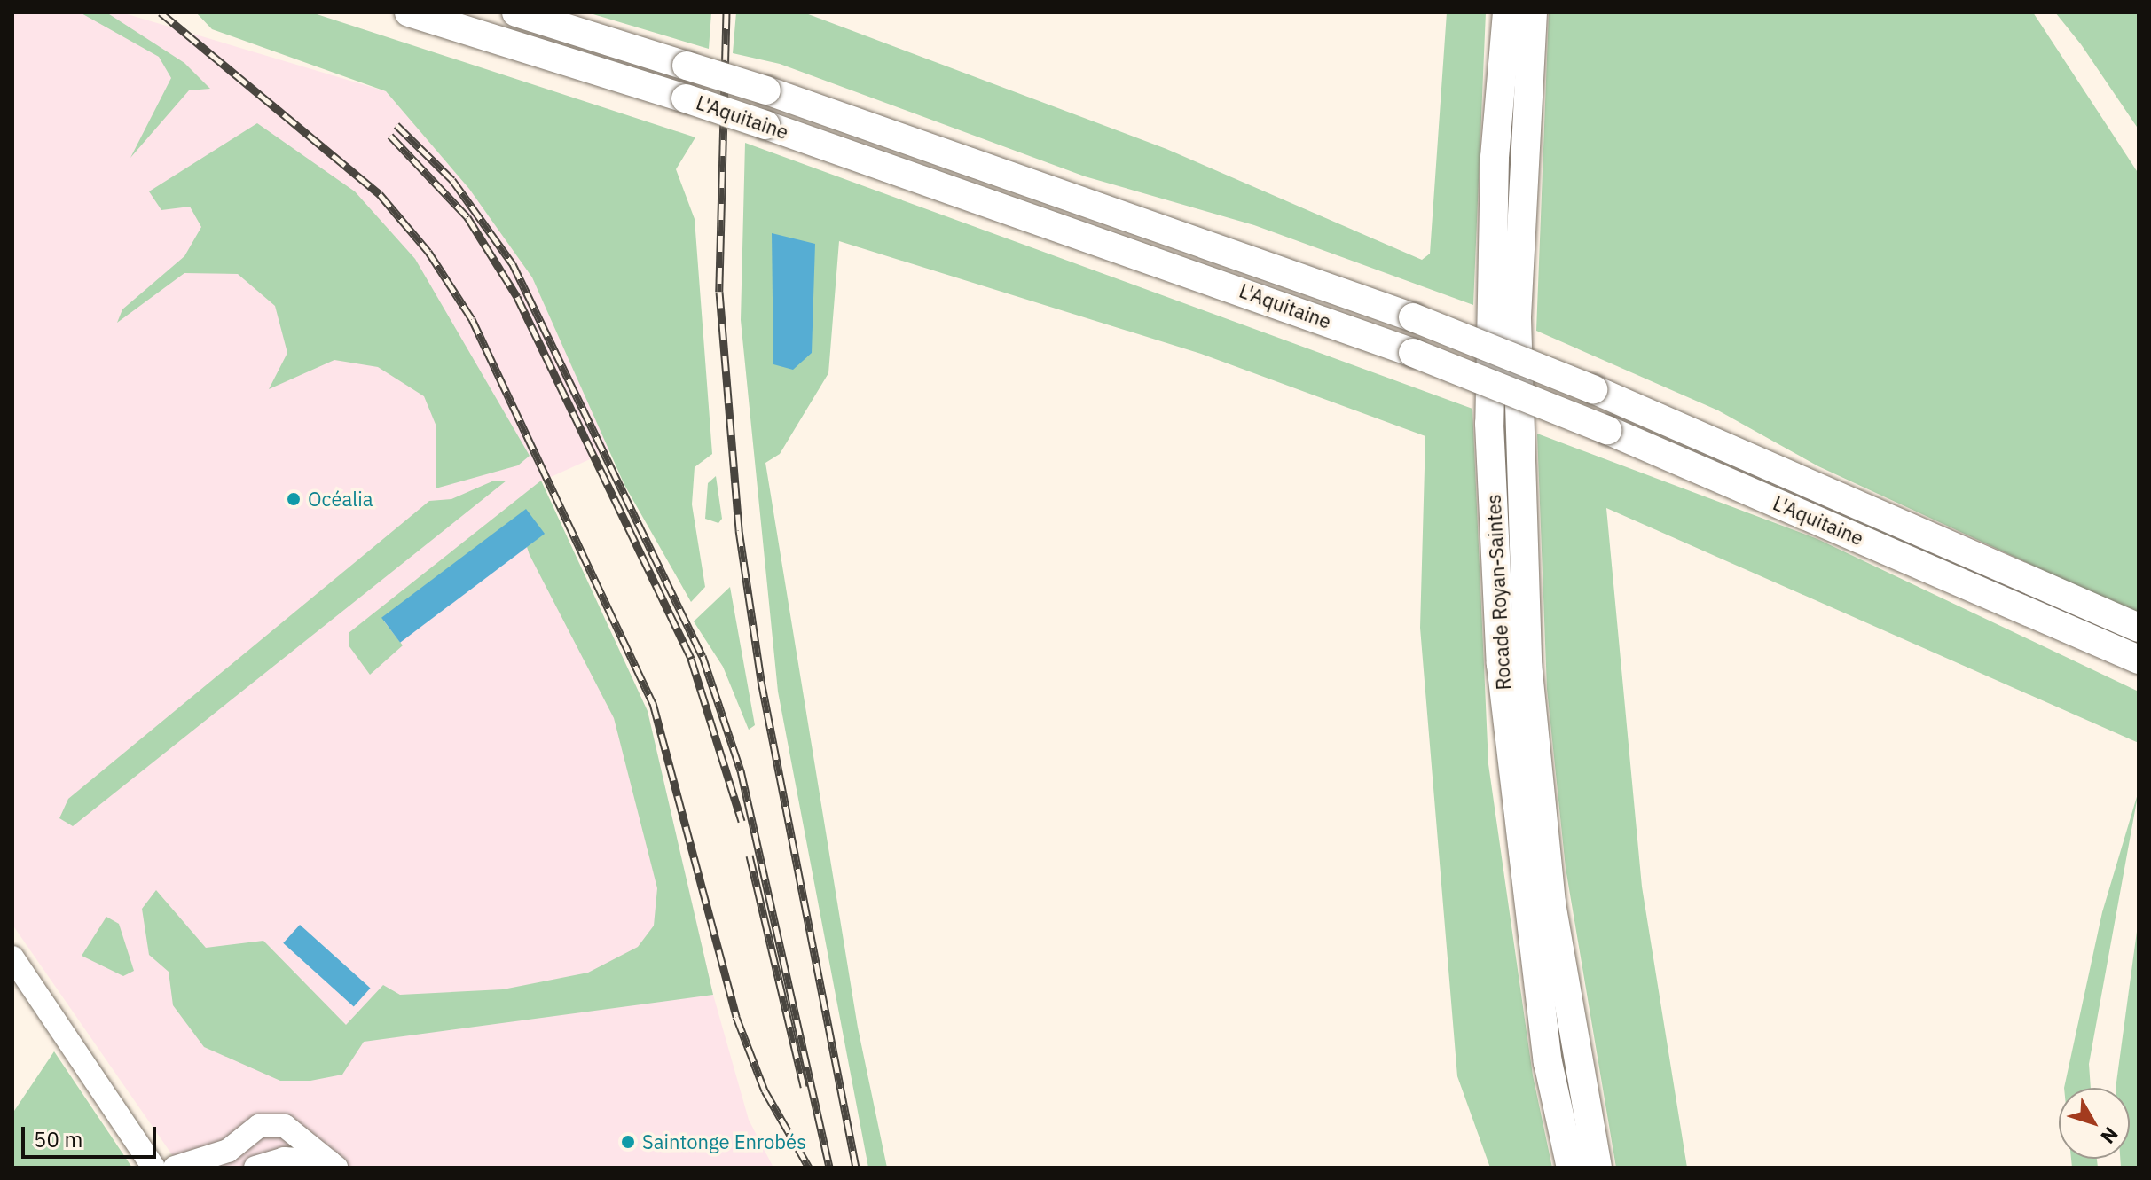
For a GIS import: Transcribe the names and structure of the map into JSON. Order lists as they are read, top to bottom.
{
  "streets": {
    "highway": ["L'Aquitaine", "Rocade Royan-Saintes"]
  },
  "places": ["Océalia", "Saintonge Enrobés"],
  "scale_bar": "50 m",
  "north": "bottom right"
}
